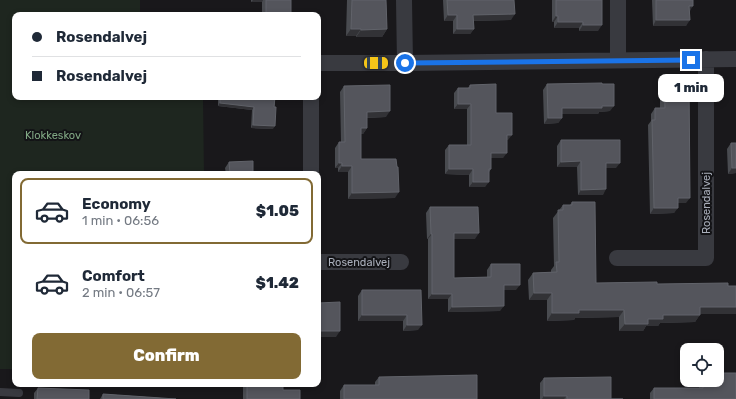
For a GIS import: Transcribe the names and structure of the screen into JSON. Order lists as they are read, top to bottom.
{
  "streets": {
    "street": ["Rosendalvej"]
  },
  "parks": ["Klokkeskov"],
  "page": {
    "banner": ["Rosendalvej", "Rosendalvej"],
    "bubble": "1 min",
    "list": [
      {
        "name": "Economy",
        "note": "1 min · 06:56",
        "value": "$1.05"
      },
      {
        "name": "Comfort",
        "note": "2 min · 06:57",
        "value": "$1.42"
      }
    ],
    "buttons": "Confirm"
  }
}
